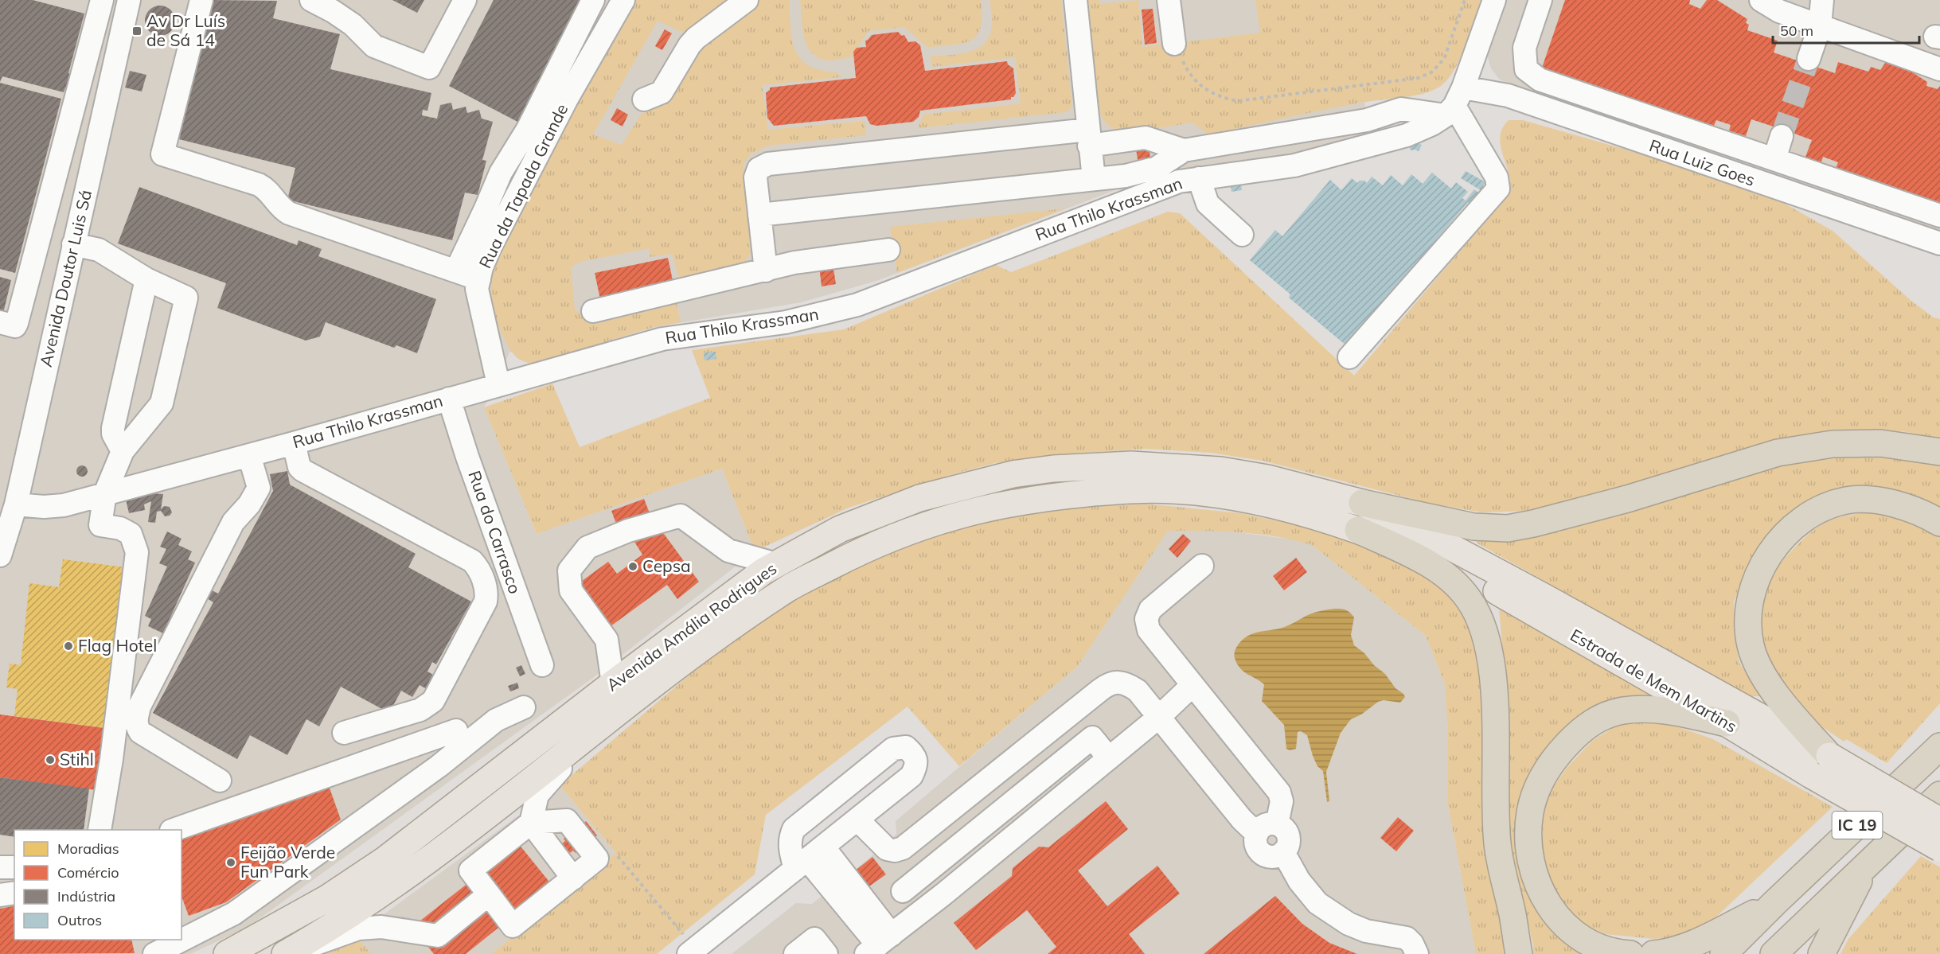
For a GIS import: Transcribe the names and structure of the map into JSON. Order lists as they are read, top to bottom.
{
  "streets": {
    "highway": ["IC 19"],
    "main road": ["Avenida Amália Rodrigues", "Estrada de Mem Martins"],
    "street": [
      "Rua Luiz Goes",
      "Rua da Tapada Grande",
      "Rua Thilo Krassman",
      "Avenida Doutor Luis Sá",
      "Rua do Carrasco"
    ]
  },
  "crossings": [
    ["Rua Luiz Goes", "Rua Thilo Krassman"],
    ["Rua da Tapada Grande", "Rua Thilo Krassman"],
    ["Rua Thilo Krassman", "Avenida Doutor Luis Sá"],
    ["Rua Thilo Krassman", "Rua do Carrasco"],
    ["Avenida Amália Rodrigues", "Estrada de Mem Martins"]
  ],
  "places": {
    "transit": ["Av Dr Luís de Sá 14"],
    "other": [
      "Cepsa",
      "Flag Hotel",
      "Stihl",
      "Feijão Verde Fun Park"
    ]
  },
  "legend": [
    "Moradias",
    "Comércio",
    "Indústria",
    "Outros"
  ],
  "scale_bar": "50 m"
}
